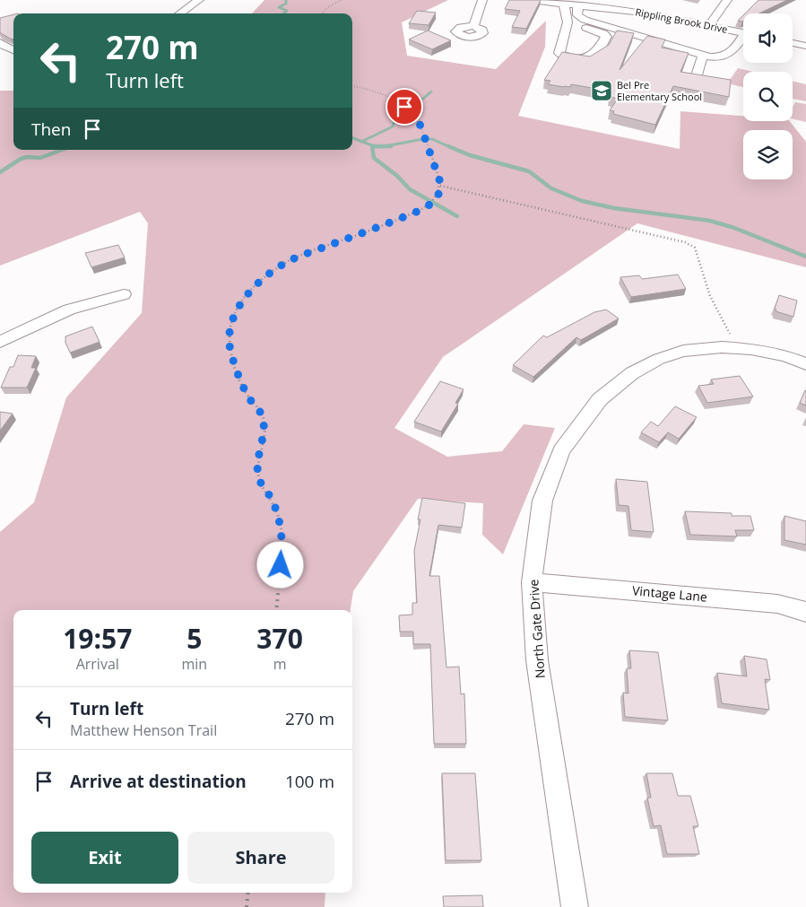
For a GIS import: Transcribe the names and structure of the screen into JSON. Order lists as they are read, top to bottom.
{
  "streets": {
    "street": ["Rippling Brook Drive", "Vintage Lane", "North Gate Drive"]
  },
  "crossings": [
    ["Vintage Lane", "North Gate Drive"]
  ],
  "places": {
    "school or university": ["Bel Pre Elementary School"]
  },
  "page": {
    "turn": ["270 m", "Turn left"],
    "then": "Then",
    "eta": [
      "19:57",
      "Arrival",
      "5",
      "min",
      "370",
      "m"
    ],
    "list": [
      {
        "name": "Turn left",
        "note": "Matthew Henson Trail",
        "value": "270 m"
      },
      {
        "name": "Arrive at destination",
        "value": "100 m"
      }
    ],
    "buttons": ["Exit", "Share"]
  }
}
